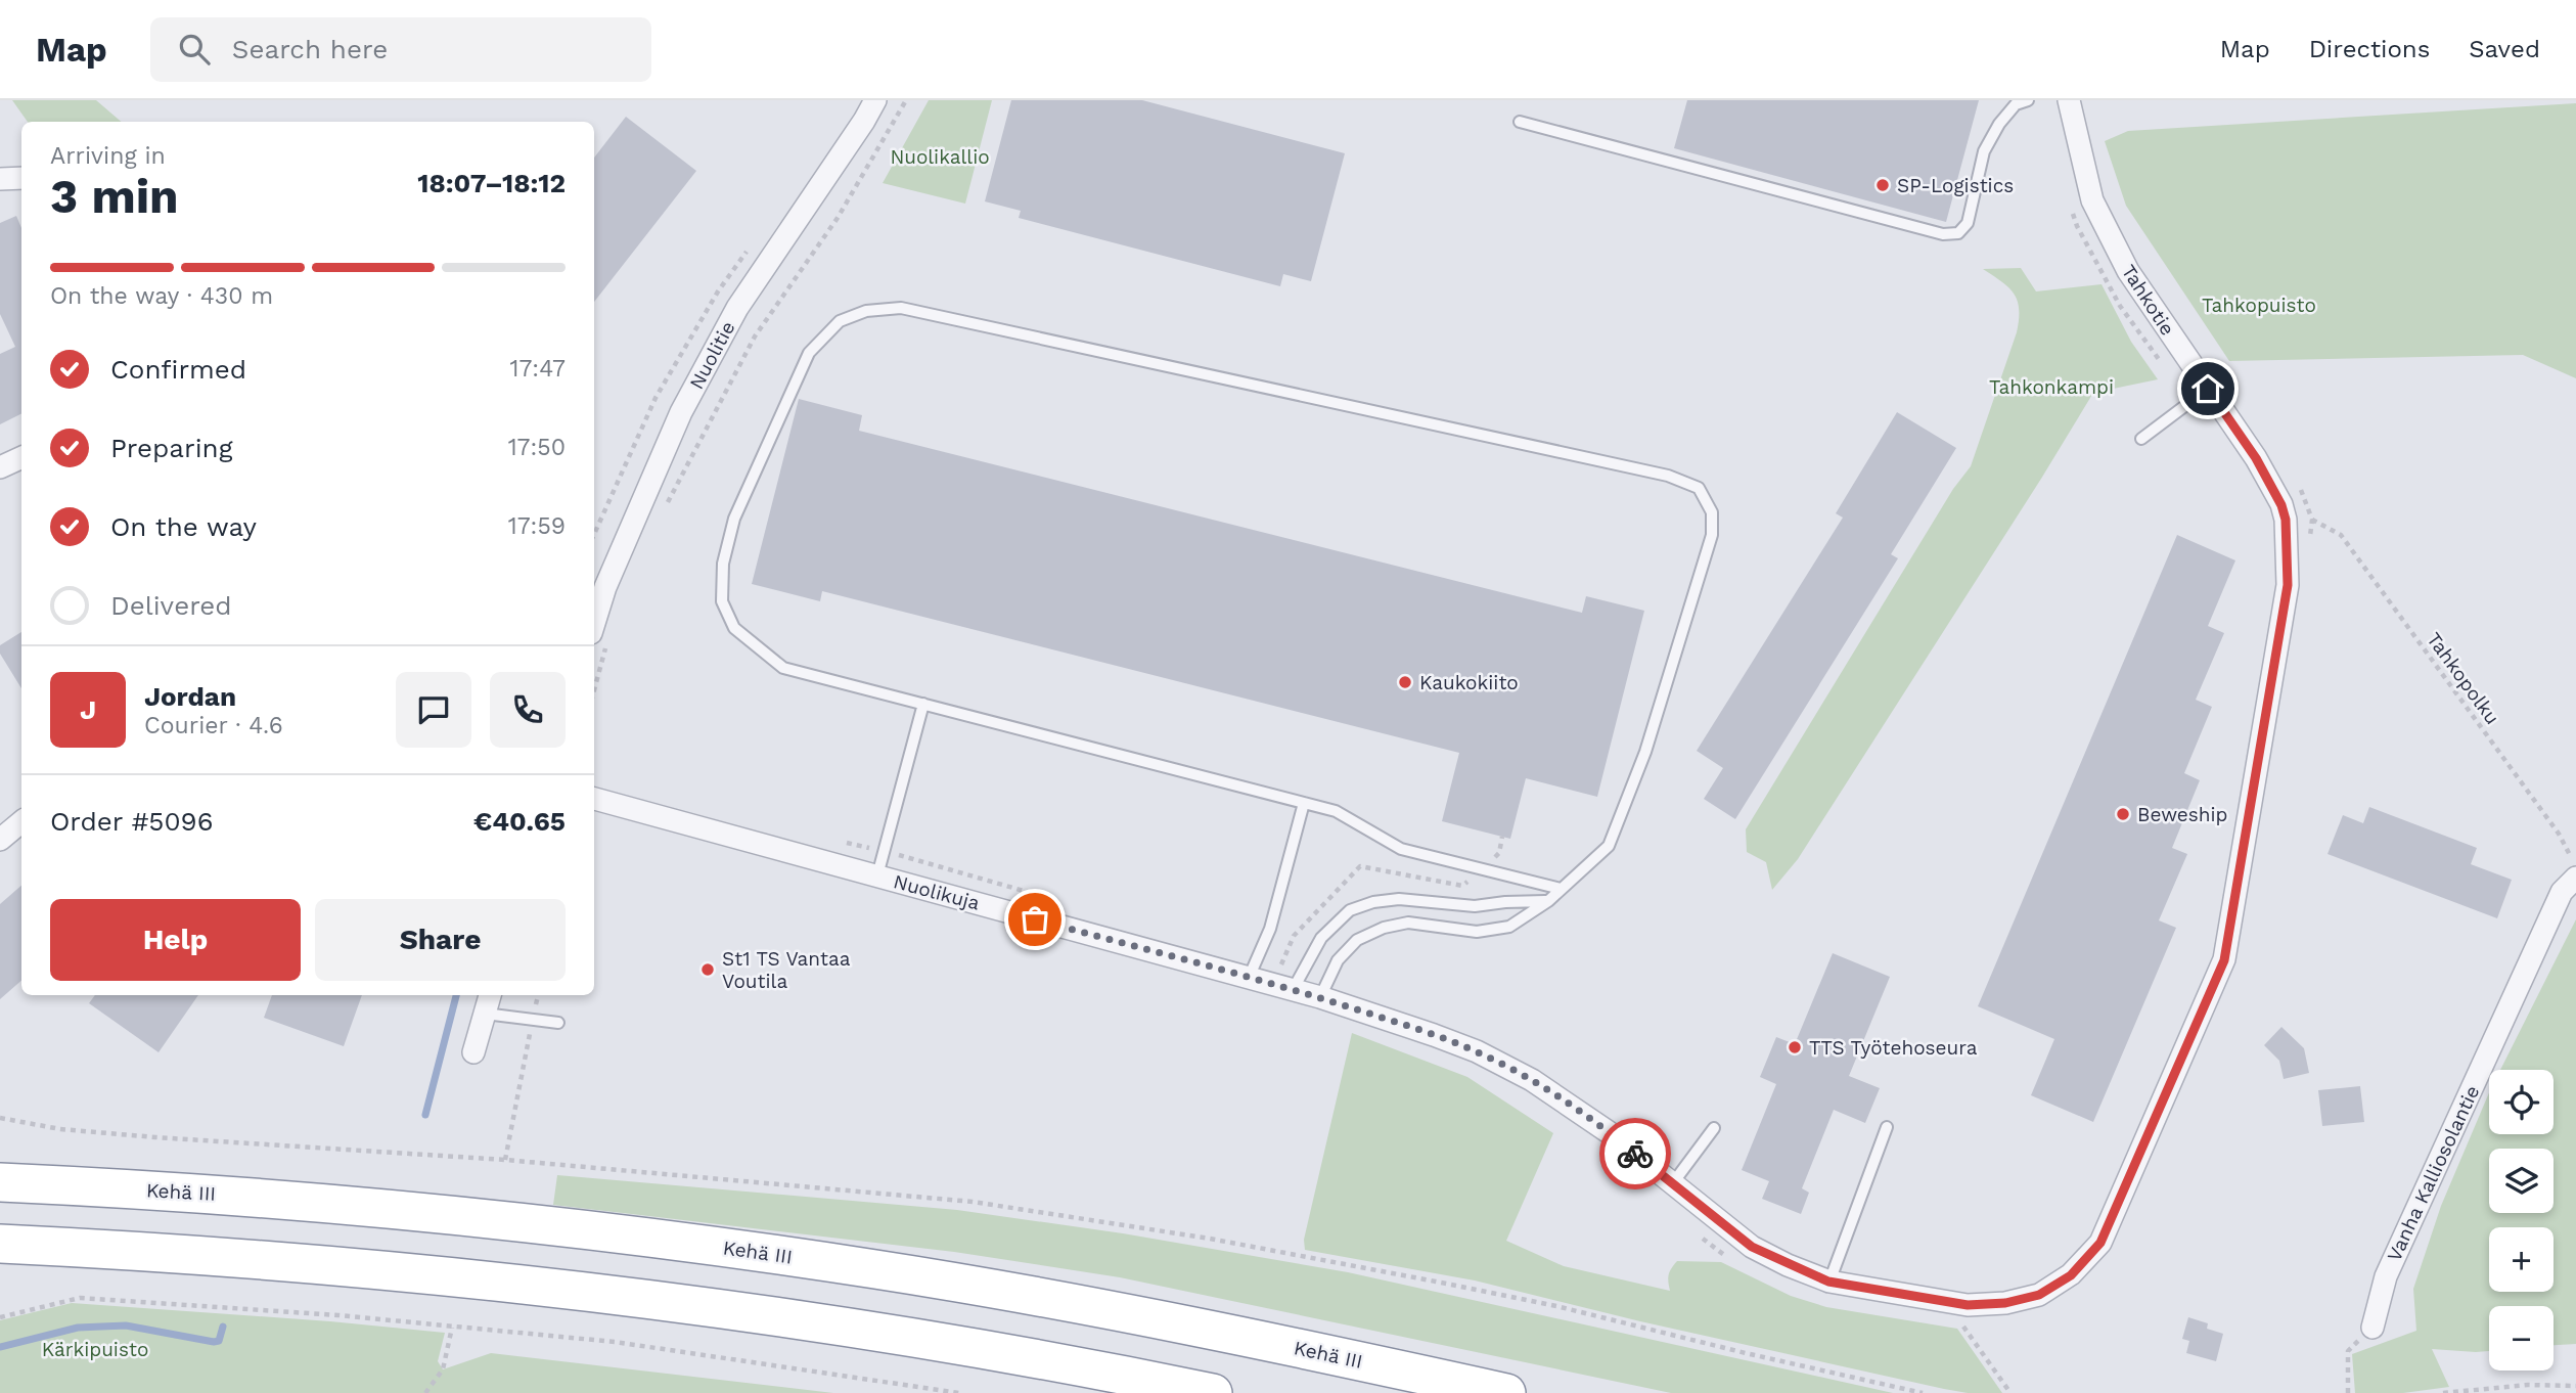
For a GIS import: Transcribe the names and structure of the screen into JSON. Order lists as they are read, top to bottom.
{
  "streets": {
    "highway": ["Kehä III"],
    "street": [
      "Tahkotie",
      "Nuolitie",
      "Nuolikuja",
      "Vanha Kalliosolantie"
    ],
    "path": ["Tahkopolku"]
  },
  "crossings": [
    ["Tahkotie", "Nuolikuja"]
  ],
  "parks": [
    "Nuolikallio",
    "Tahkopuisto",
    "Tahkonkampi",
    "Kärkipuisto"
  ],
  "places": [
    "SP-Logistics",
    "Kaukokiito",
    "Beweship",
    "St1 TS Vantaa Voutila",
    "TTS Työtehoseura"
  ],
  "page": {
    "header": "Map",
    "search": "Search here",
    "nav": ["Map", "Directions", "Saved"],
    "heading": ["3 min", "Arriving in", "18:07–18:12"],
    "panel": [
      "Jordan",
      "Courier · 4.6",
      "Order #5096",
      "€40.65"
    ],
    "bar": "On the way · 430 m",
    "list": [
      ["Confirmed", "17:47"],
      ["Preparing", "17:50"],
      ["On the way", "17:59"],
      "Delivered"
    ],
    "round": "J",
    "buttons": ["Help", "Share"],
    "map_buttons": ["+", "−"]
  }
}
